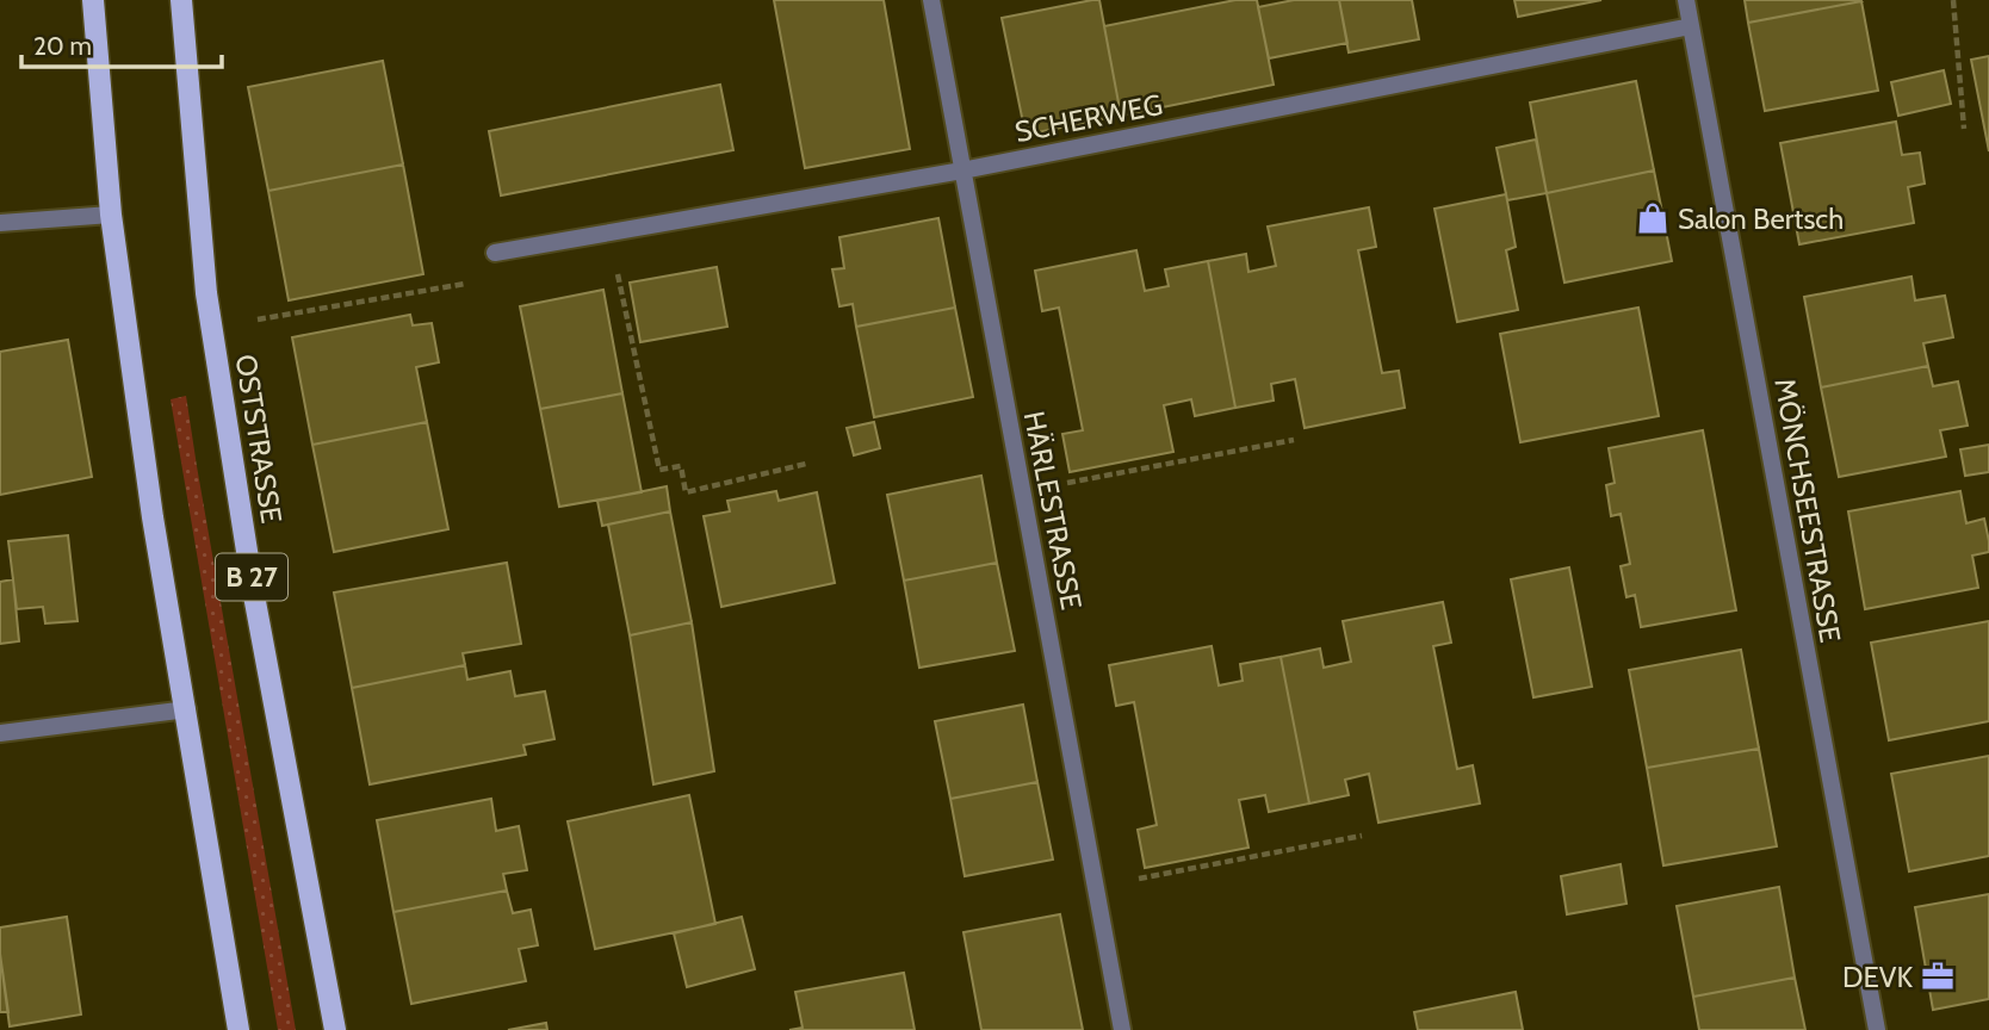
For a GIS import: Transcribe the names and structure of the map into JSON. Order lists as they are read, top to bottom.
{
  "streets": {
    "main road": ["OSTSTRASSE", "B 27"],
    "street": ["SCHERWEG", "HÄRLESTRASSE", "MÖNCHSEESTRASSE"]
  },
  "crossings": [
    ["SCHERWEG", "HÄRLESTRASSE"],
    ["SCHERWEG", "MÖNCHSEESTRASSE"]
  ],
  "places": {
    "shop": ["Salon Bertsch"],
    "office": ["DEVK"]
  },
  "scale_bar": "20 m"
}
